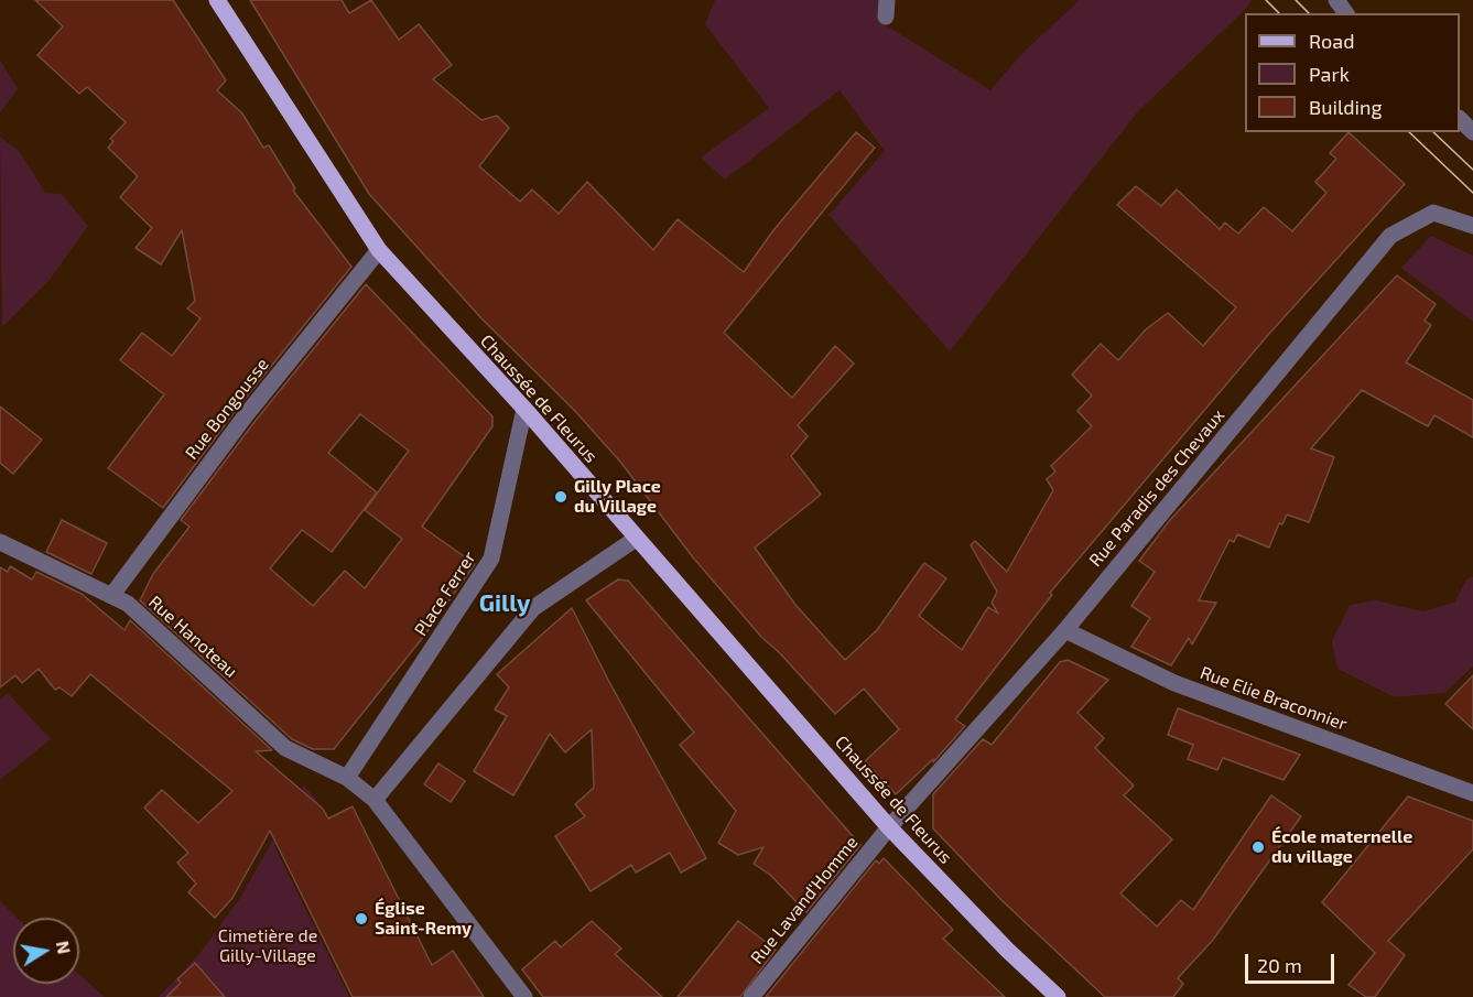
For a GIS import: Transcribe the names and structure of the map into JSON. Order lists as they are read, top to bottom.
{
  "streets": {
    "main road": ["Chaussée de Fleurus"],
    "street": [
      "Rue Bongousse",
      "Rue Paradis des Chevaux",
      "Place Ferrer",
      "Rue Hanoteau",
      "Rue Elie Braconnier",
      "Rue Lavand'Homme"
    ]
  },
  "crossings": [
    ["Chaussée de Fleurus", "Rue Bongousse"],
    ["Chaussée de Fleurus", "Rue Paradis des Chevaux"],
    ["Chaussée de Fleurus", "Place Ferrer"],
    ["Chaussée de Fleurus", "Rue Lavand'Homme"],
    ["Rue Bongousse", "Rue Hanoteau"],
    ["Rue Paradis des Chevaux", "Rue Elie Braconnier"],
    ["Rue Paradis des Chevaux", "Rue Lavand'Homme"],
    ["Place Ferrer", "Rue Hanoteau"]
  ],
  "districts": ["Gilly"],
  "parks": ["Cimetière de Gilly-Village"],
  "places": ["Gilly Place du Village", "École maternelle du village", "Église Saint-Remy"],
  "legend": ["Road", "Park", "Building"],
  "scale_bar": "20 m",
  "north": "right"
}
